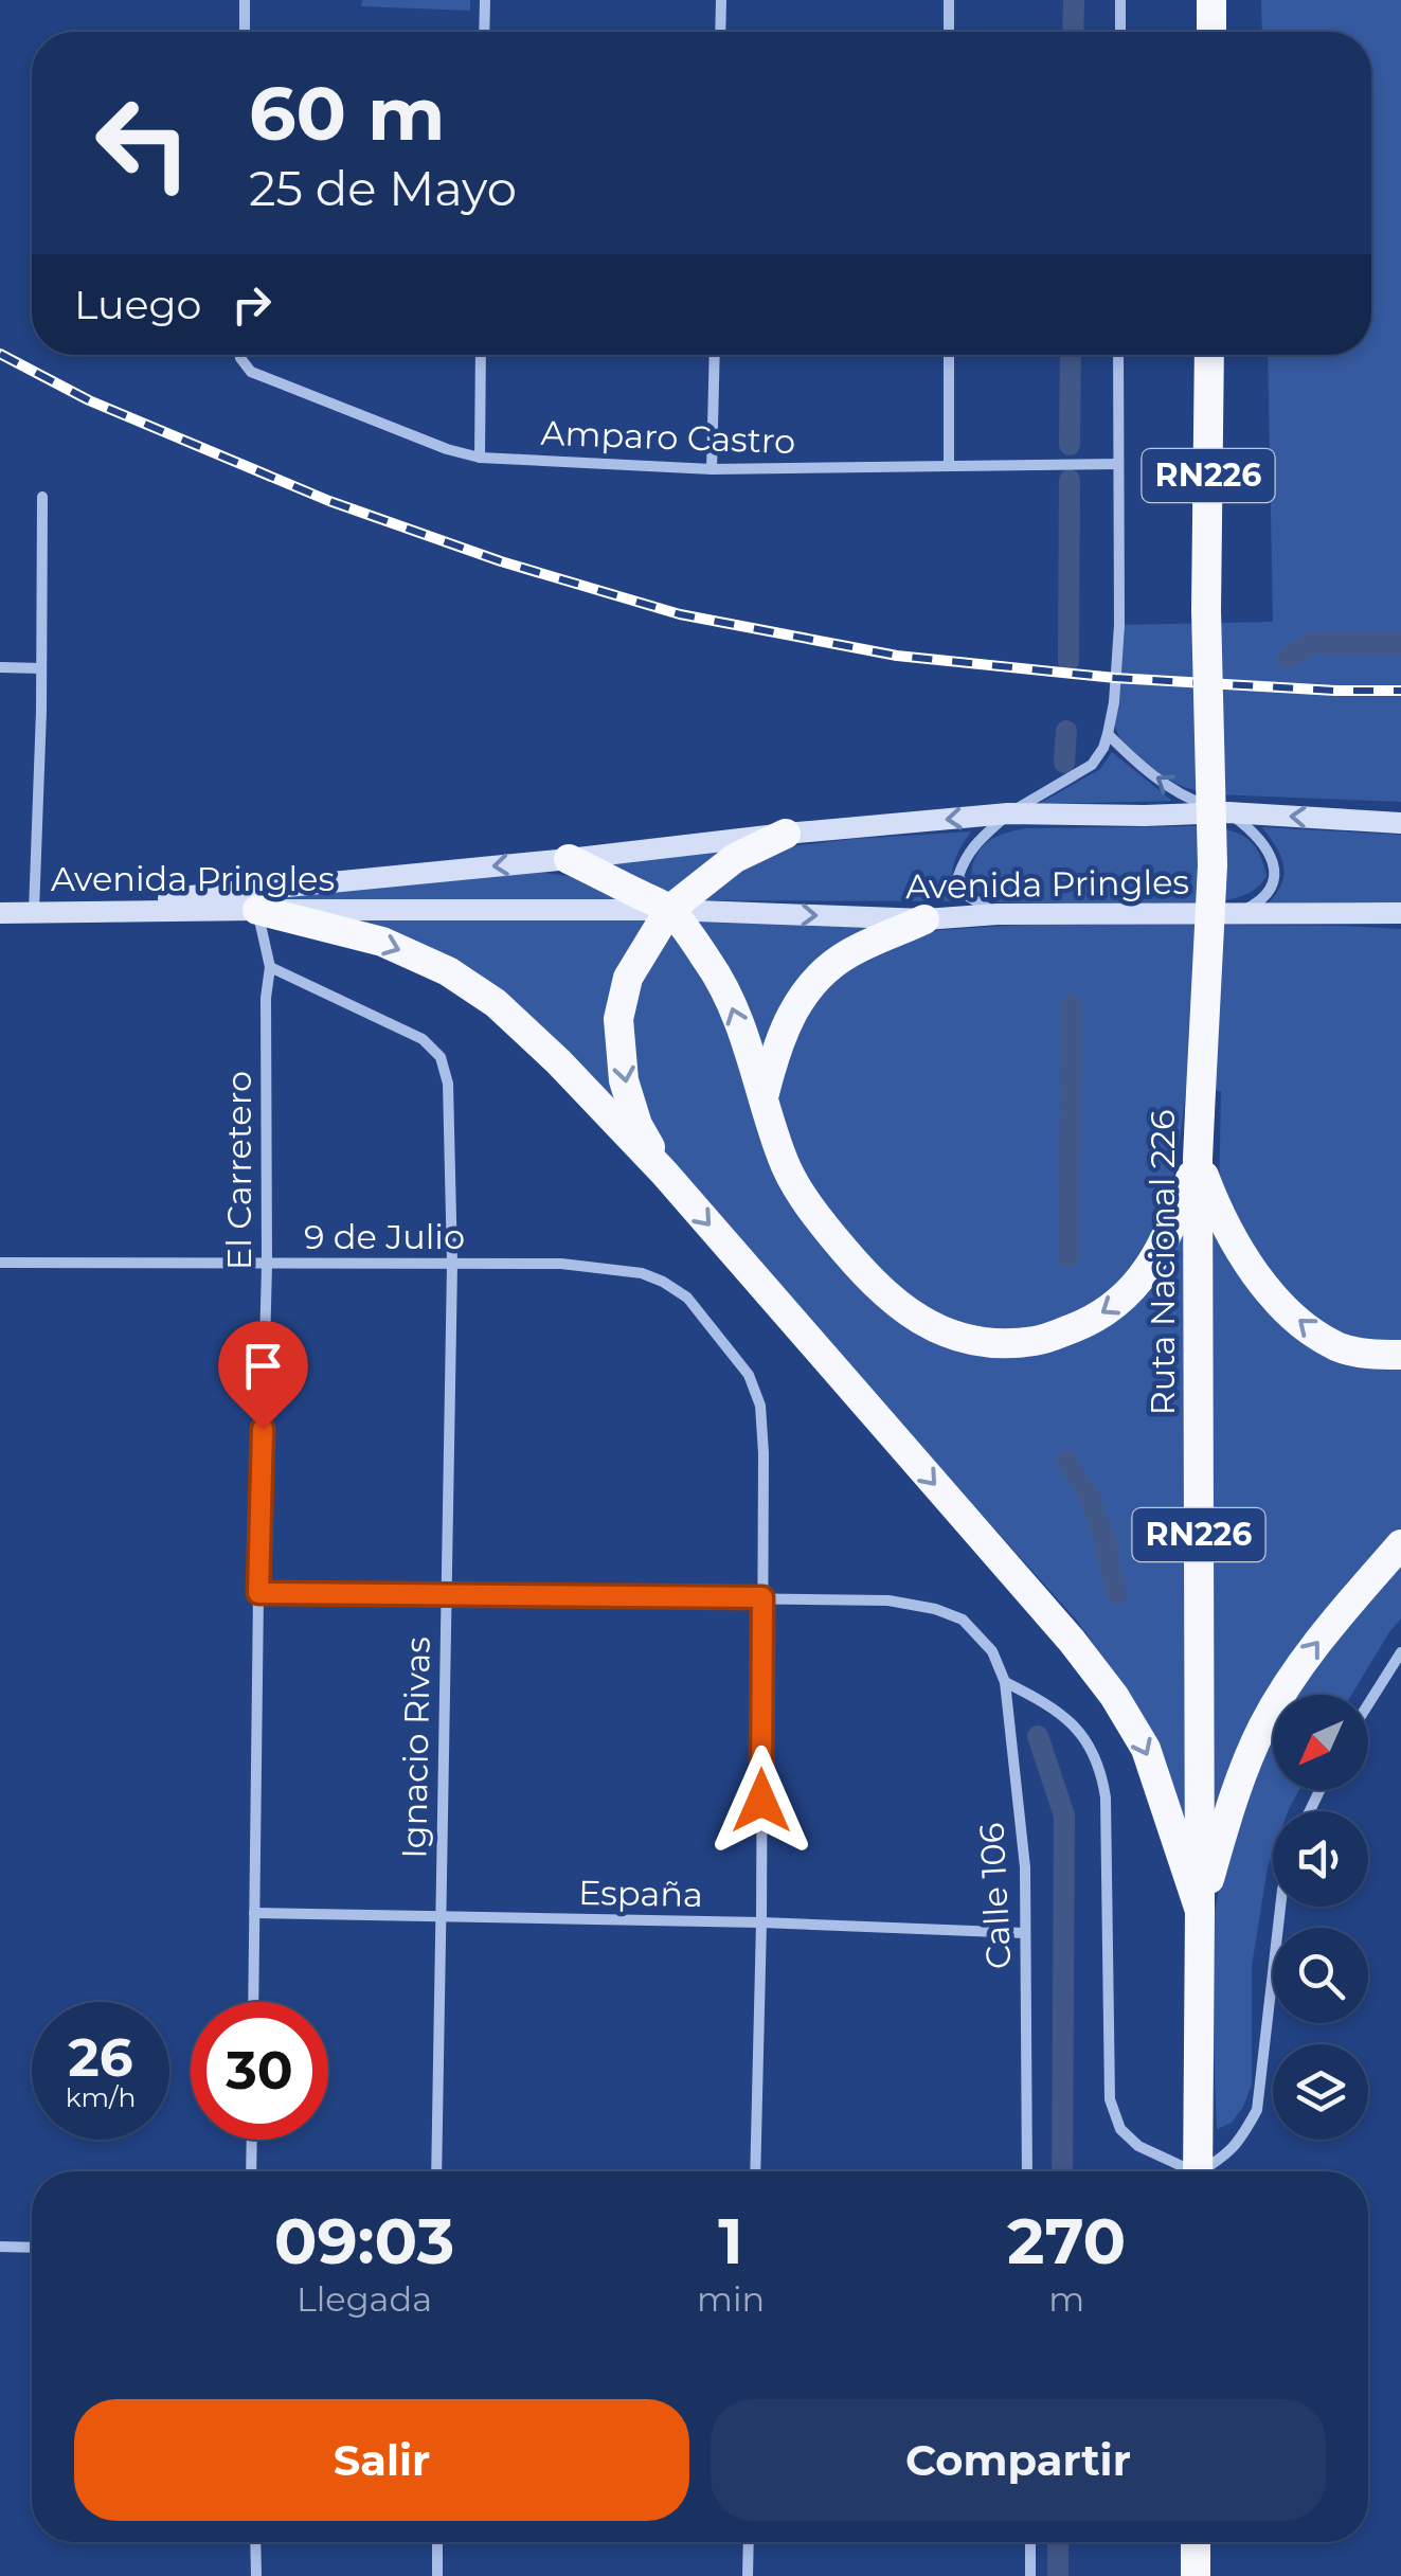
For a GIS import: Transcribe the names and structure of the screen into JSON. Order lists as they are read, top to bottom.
{
  "streets": {
    "highway": ["RN226", "Ruta Nacional 226"],
    "main road": ["Avenida Pringles"],
    "street": [
      "Amparo Castro",
      "El Carretero",
      "9 de Julio",
      "Ignacio Rivas",
      "España",
      "Calle 106"
    ]
  },
  "crossings": [
    ["Avenida Pringles", "El Carretero"],
    ["El Carretero", "9 de Julio"],
    ["El Carretero", "Ignacio Rivas"],
    ["El Carretero", "España"],
    ["9 de Julio", "Ignacio Rivas"],
    ["9 de Julio", "Calle 106"],
    ["Ignacio Rivas", "España"],
    ["España", "Calle 106"]
  ],
  "north": "bottom left",
  "page": {
    "turn": ["60 m", "25 de Mayo"],
    "then": "Luego",
    "speed": "26 km/h",
    "limit": "30",
    "eta": [
      "09:03",
      "Llegada",
      "1",
      "min",
      "270",
      "m"
    ],
    "buttons": ["Salir", "Compartir"]
  }
}
